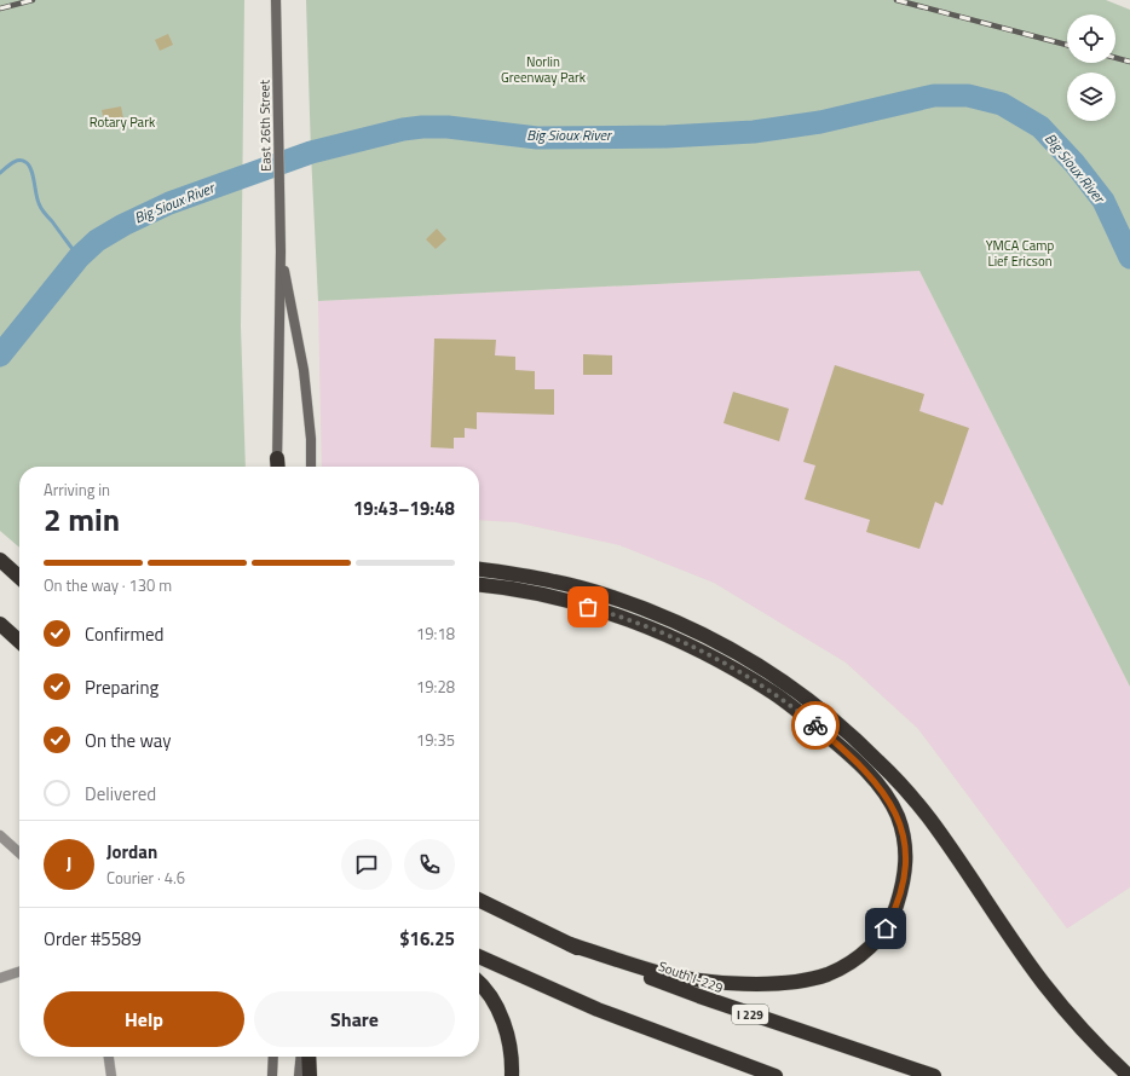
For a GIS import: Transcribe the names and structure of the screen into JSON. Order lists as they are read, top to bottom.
{
  "streets": {
    "highway": ["South I-229", "I 229"],
    "main road": ["East 26th Street"]
  },
  "water": ["Big Sioux River"],
  "parks": ["Norlin Greenway Park", "Rotary Park", "YMCA Camp Lief Ericson"],
  "page": {
    "heading": ["2 min", "Arriving in", "19:43–19:48"],
    "panel": [
      "Jordan",
      "Courier · 4.6",
      "Order #5589",
      "$16.25"
    ],
    "bar": "On the way · 130 m",
    "list": [
      ["Confirmed", "19:18"],
      ["Preparing", "19:28"],
      ["On the way", "19:35"],
      "Delivered"
    ],
    "round": "J",
    "buttons": ["Help", "Share"]
  }
}
